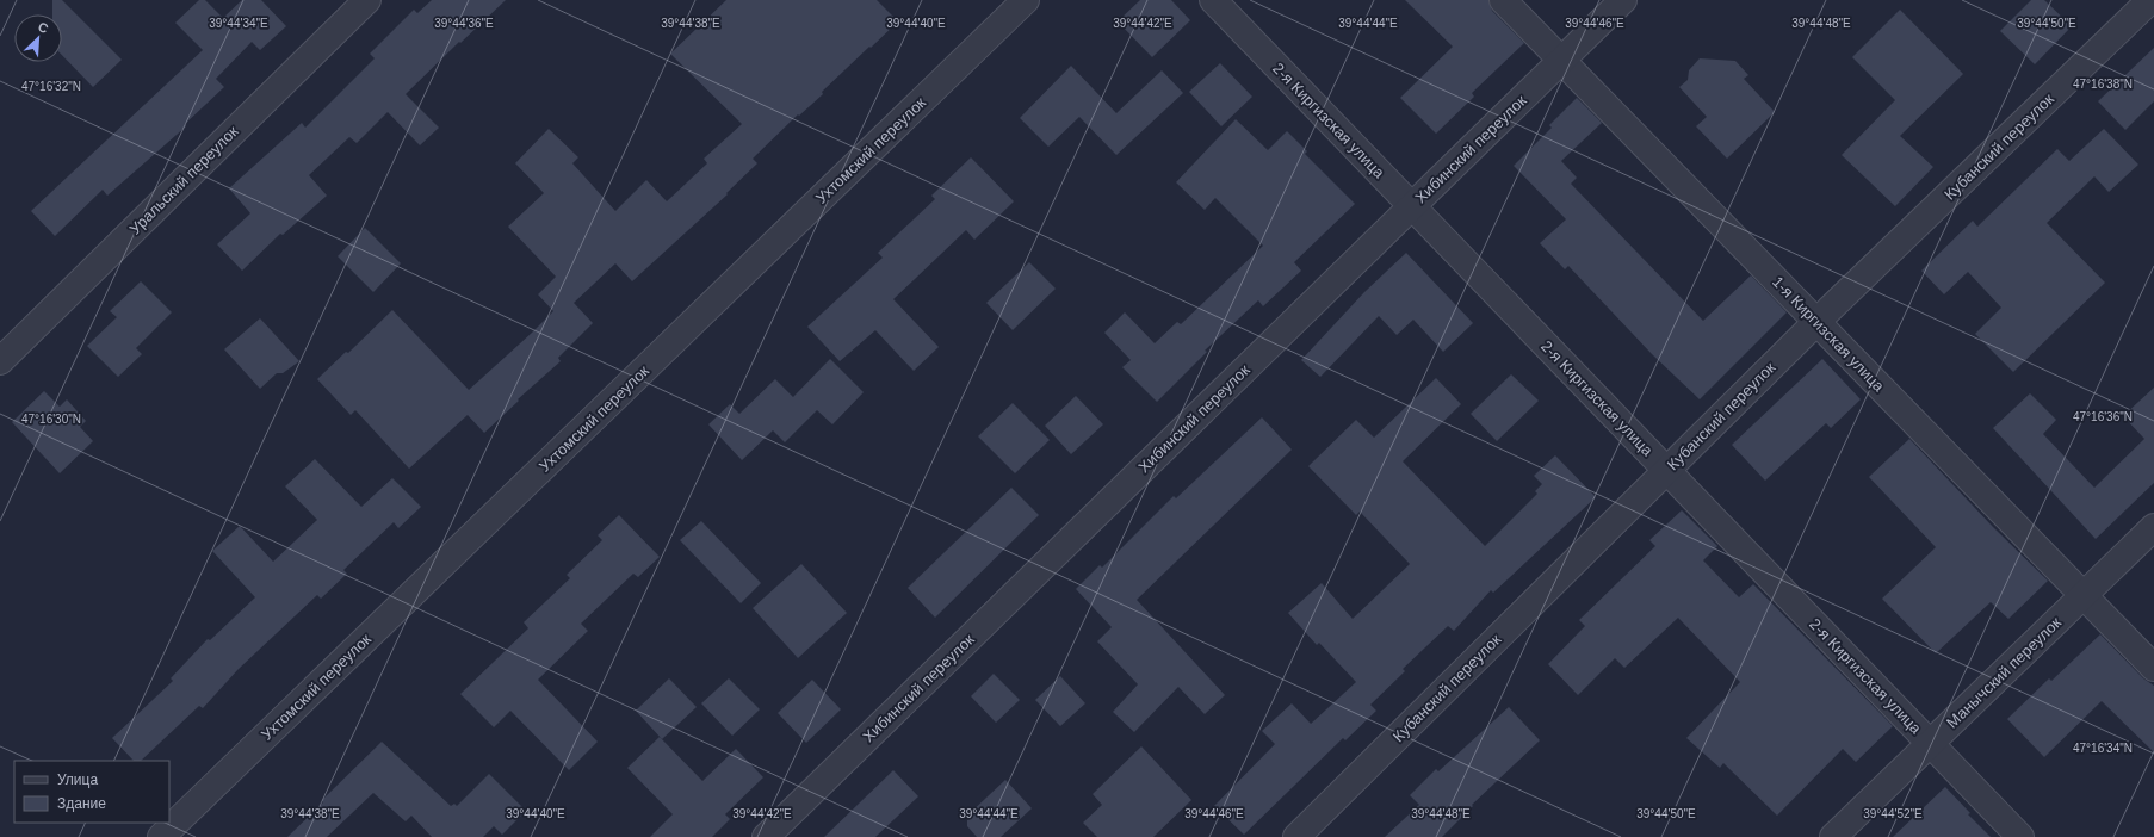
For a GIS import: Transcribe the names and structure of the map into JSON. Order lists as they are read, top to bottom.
{
  "streets": {
    "street": [
      "2-я Киргизская улица",
      "Кубанский переулок",
      "Хибинский переулок",
      "Ухтомский переулок",
      "Уральский переулок",
      "1-я Киргизская улица",
      "Манычский переулок"
    ]
  },
  "crossings": [
    ["2-я Киргизская улица", "Кубанский переулок"],
    ["2-я Киргизская улица", "Хибинский переулок"],
    ["2-я Киргизская улица", "Манычский переулок"],
    ["Кубанский переулок", "1-я Киргизская улица"],
    ["Хибинский переулок", "1-я Киргизская улица"],
    ["1-я Киргизская улица", "Манычский переулок"]
  ],
  "legend": ["Улица", "Здание"],
  "north": "top right",
  "coordinates": [
    "39°44'34\"E",
    "39°44'36\"E",
    "39°44'38\"E",
    "39°44'40\"E",
    "39°44'42\"E",
    "39°44'44\"E",
    "39°44'46\"E",
    "39°44'48\"E",
    "39°44'50\"E",
    "47°16'38\"N",
    "47°16'32\"N",
    "47°16'36\"N",
    "47°16'30\"N",
    "47°16'34\"N",
    "39°44'52\"E"
  ]
}
